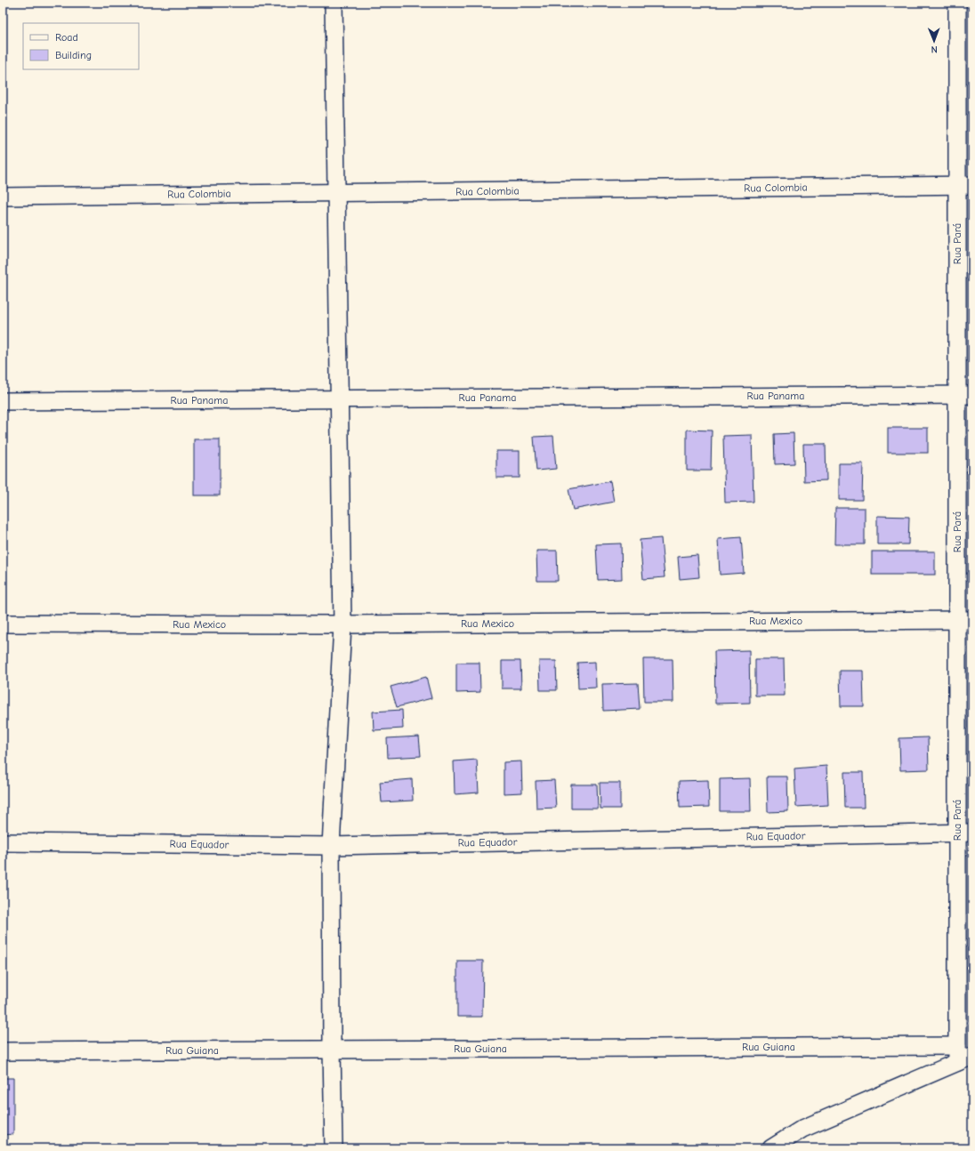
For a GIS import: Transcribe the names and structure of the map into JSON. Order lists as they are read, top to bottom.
{
  "streets": {
    "street": [
      "Rua Colombia",
      "Rua Pará",
      "Rua Panama",
      "Rua Mexico",
      "Rua Equador",
      "Rua Guiana"
    ]
  },
  "crossings": [
    ["Rua Colombia", "Rua Pará"],
    ["Rua Pará", "Rua Panama"],
    ["Rua Pará", "Rua Mexico"],
    ["Rua Pará", "Rua Equador"],
    ["Rua Pará", "Rua Guiana"]
  ],
  "legend": ["Road", "Building"],
  "north": "bottom"
}
